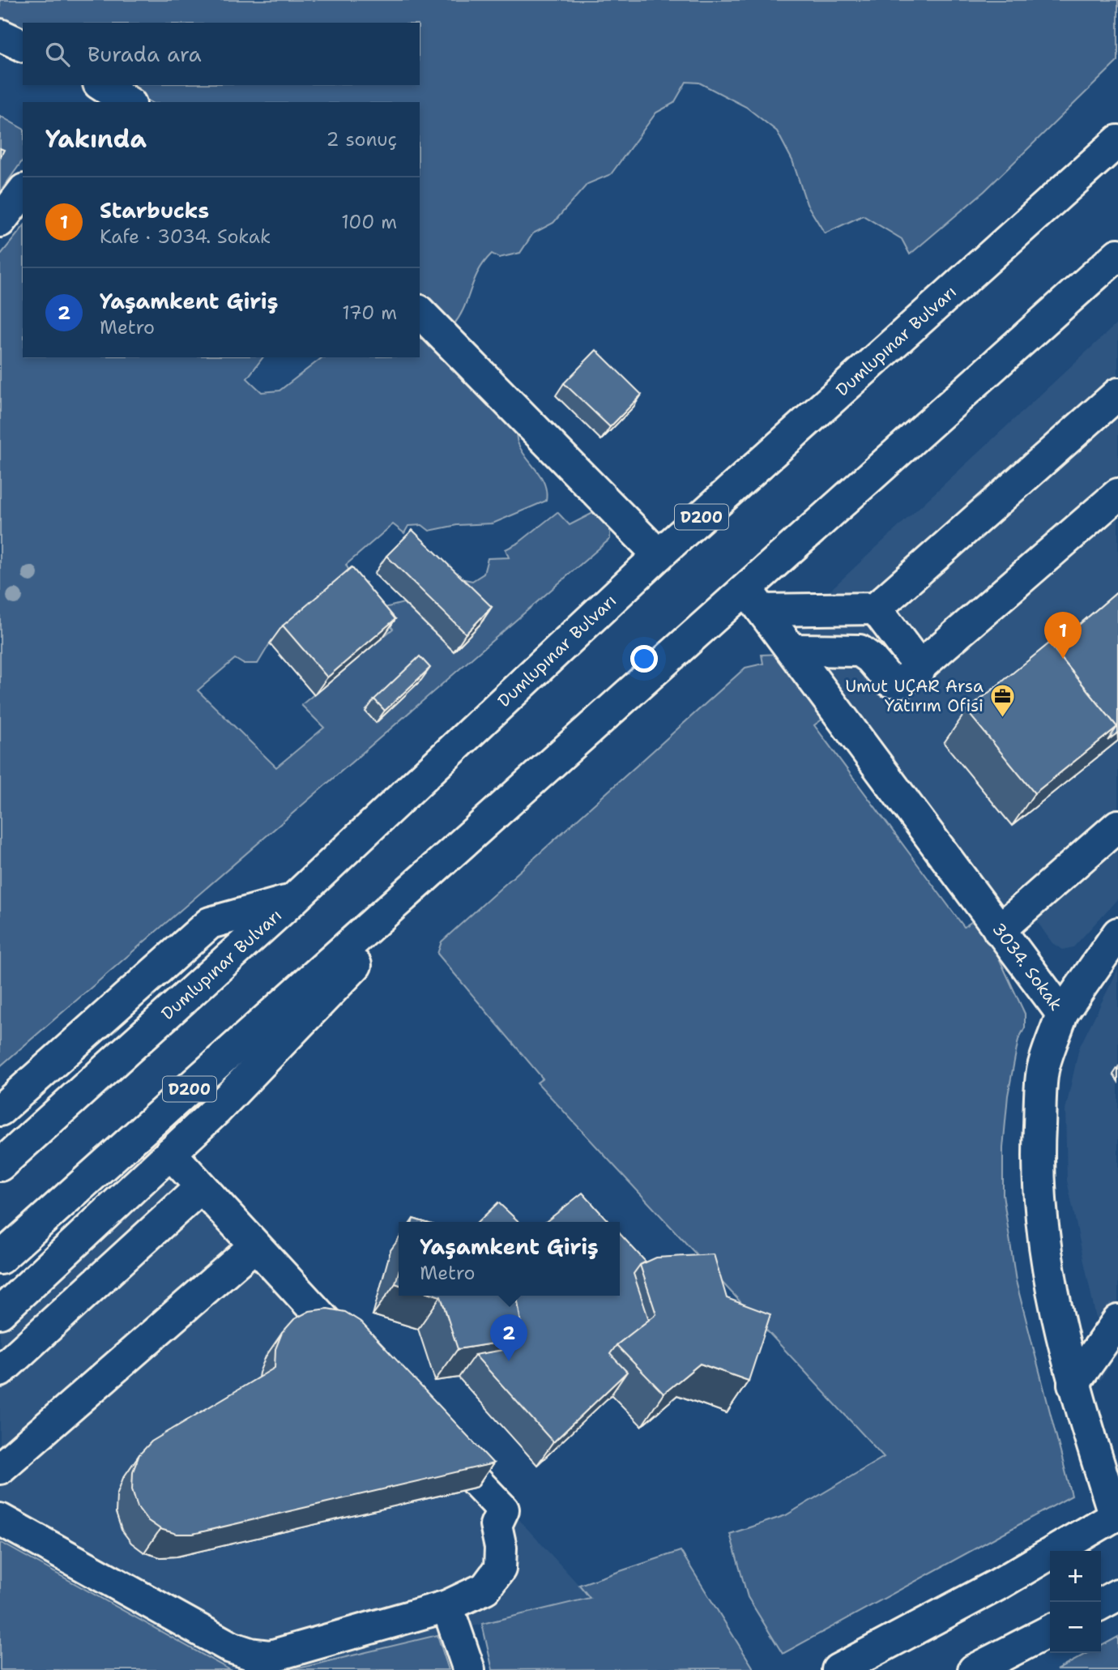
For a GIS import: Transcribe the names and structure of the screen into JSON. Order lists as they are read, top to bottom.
{
  "streets": {
    "main road": ["Dumlupınar Bulvarı", "D200", "3034. Sokak"]
  },
  "crossings": [
    ["D200", "3034. Sokak"]
  ],
  "places": {
    "office": ["Umut UÇAR Arsa Yatırım Ofisi"]
  },
  "page": {
    "search": "Burada ara",
    "heading": ["Yakında", "2 sonuç"],
    "list": [
      {
        "mark": "1",
        "name": "Starbucks",
        "note": "Kafe · 3034. Sokak",
        "value": "100 m"
      },
      {
        "mark": "2",
        "name": "Yaşamkent Giriş",
        "note": "Metro",
        "value": "170 m"
      }
    ],
    "pins": ["1", "2"],
    "popup": ["Yaşamkent Giriş", "Metro"],
    "map_buttons": ["+", "−"]
  }
}
